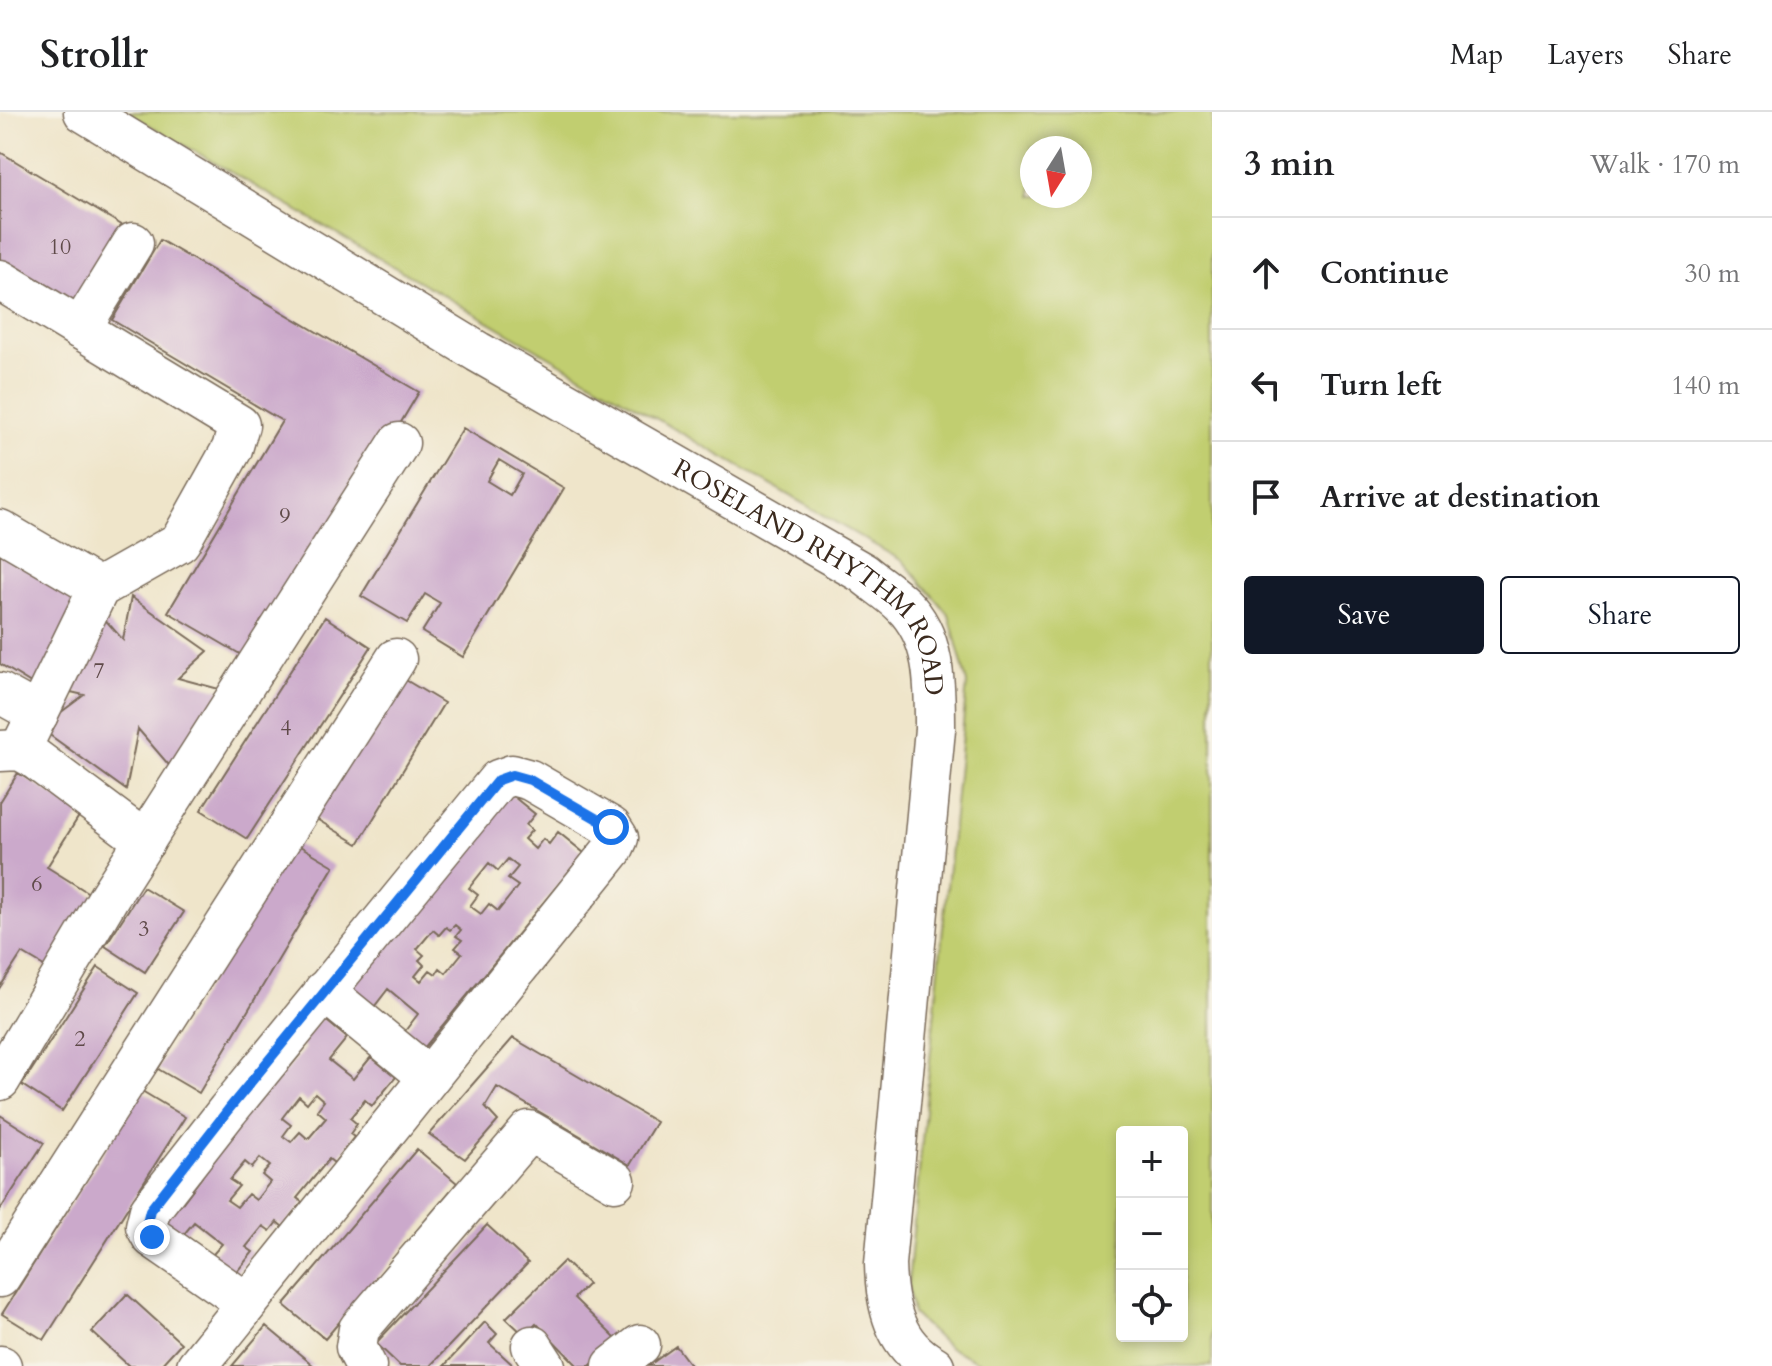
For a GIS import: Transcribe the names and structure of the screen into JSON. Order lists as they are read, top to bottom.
{
  "streets": {
    "street": ["ROSELAND RHYTHM ROAD"]
  },
  "house_numbers": [
    "10",
    "9",
    "7",
    "4",
    "6",
    "3",
    "2"
  ],
  "north": "bottom",
  "page": {
    "header": "Strollr",
    "nav": ["Map", "Layers", "Share"],
    "heading": ["3 min", "Walk · 170 m"],
    "list": [
      ["Continue", "30 m"],
      ["Turn left", "140 m"],
      "Arrive at destination"
    ],
    "buttons": ["Save", "Share"],
    "map_buttons": ["+", "−"]
  }
}
